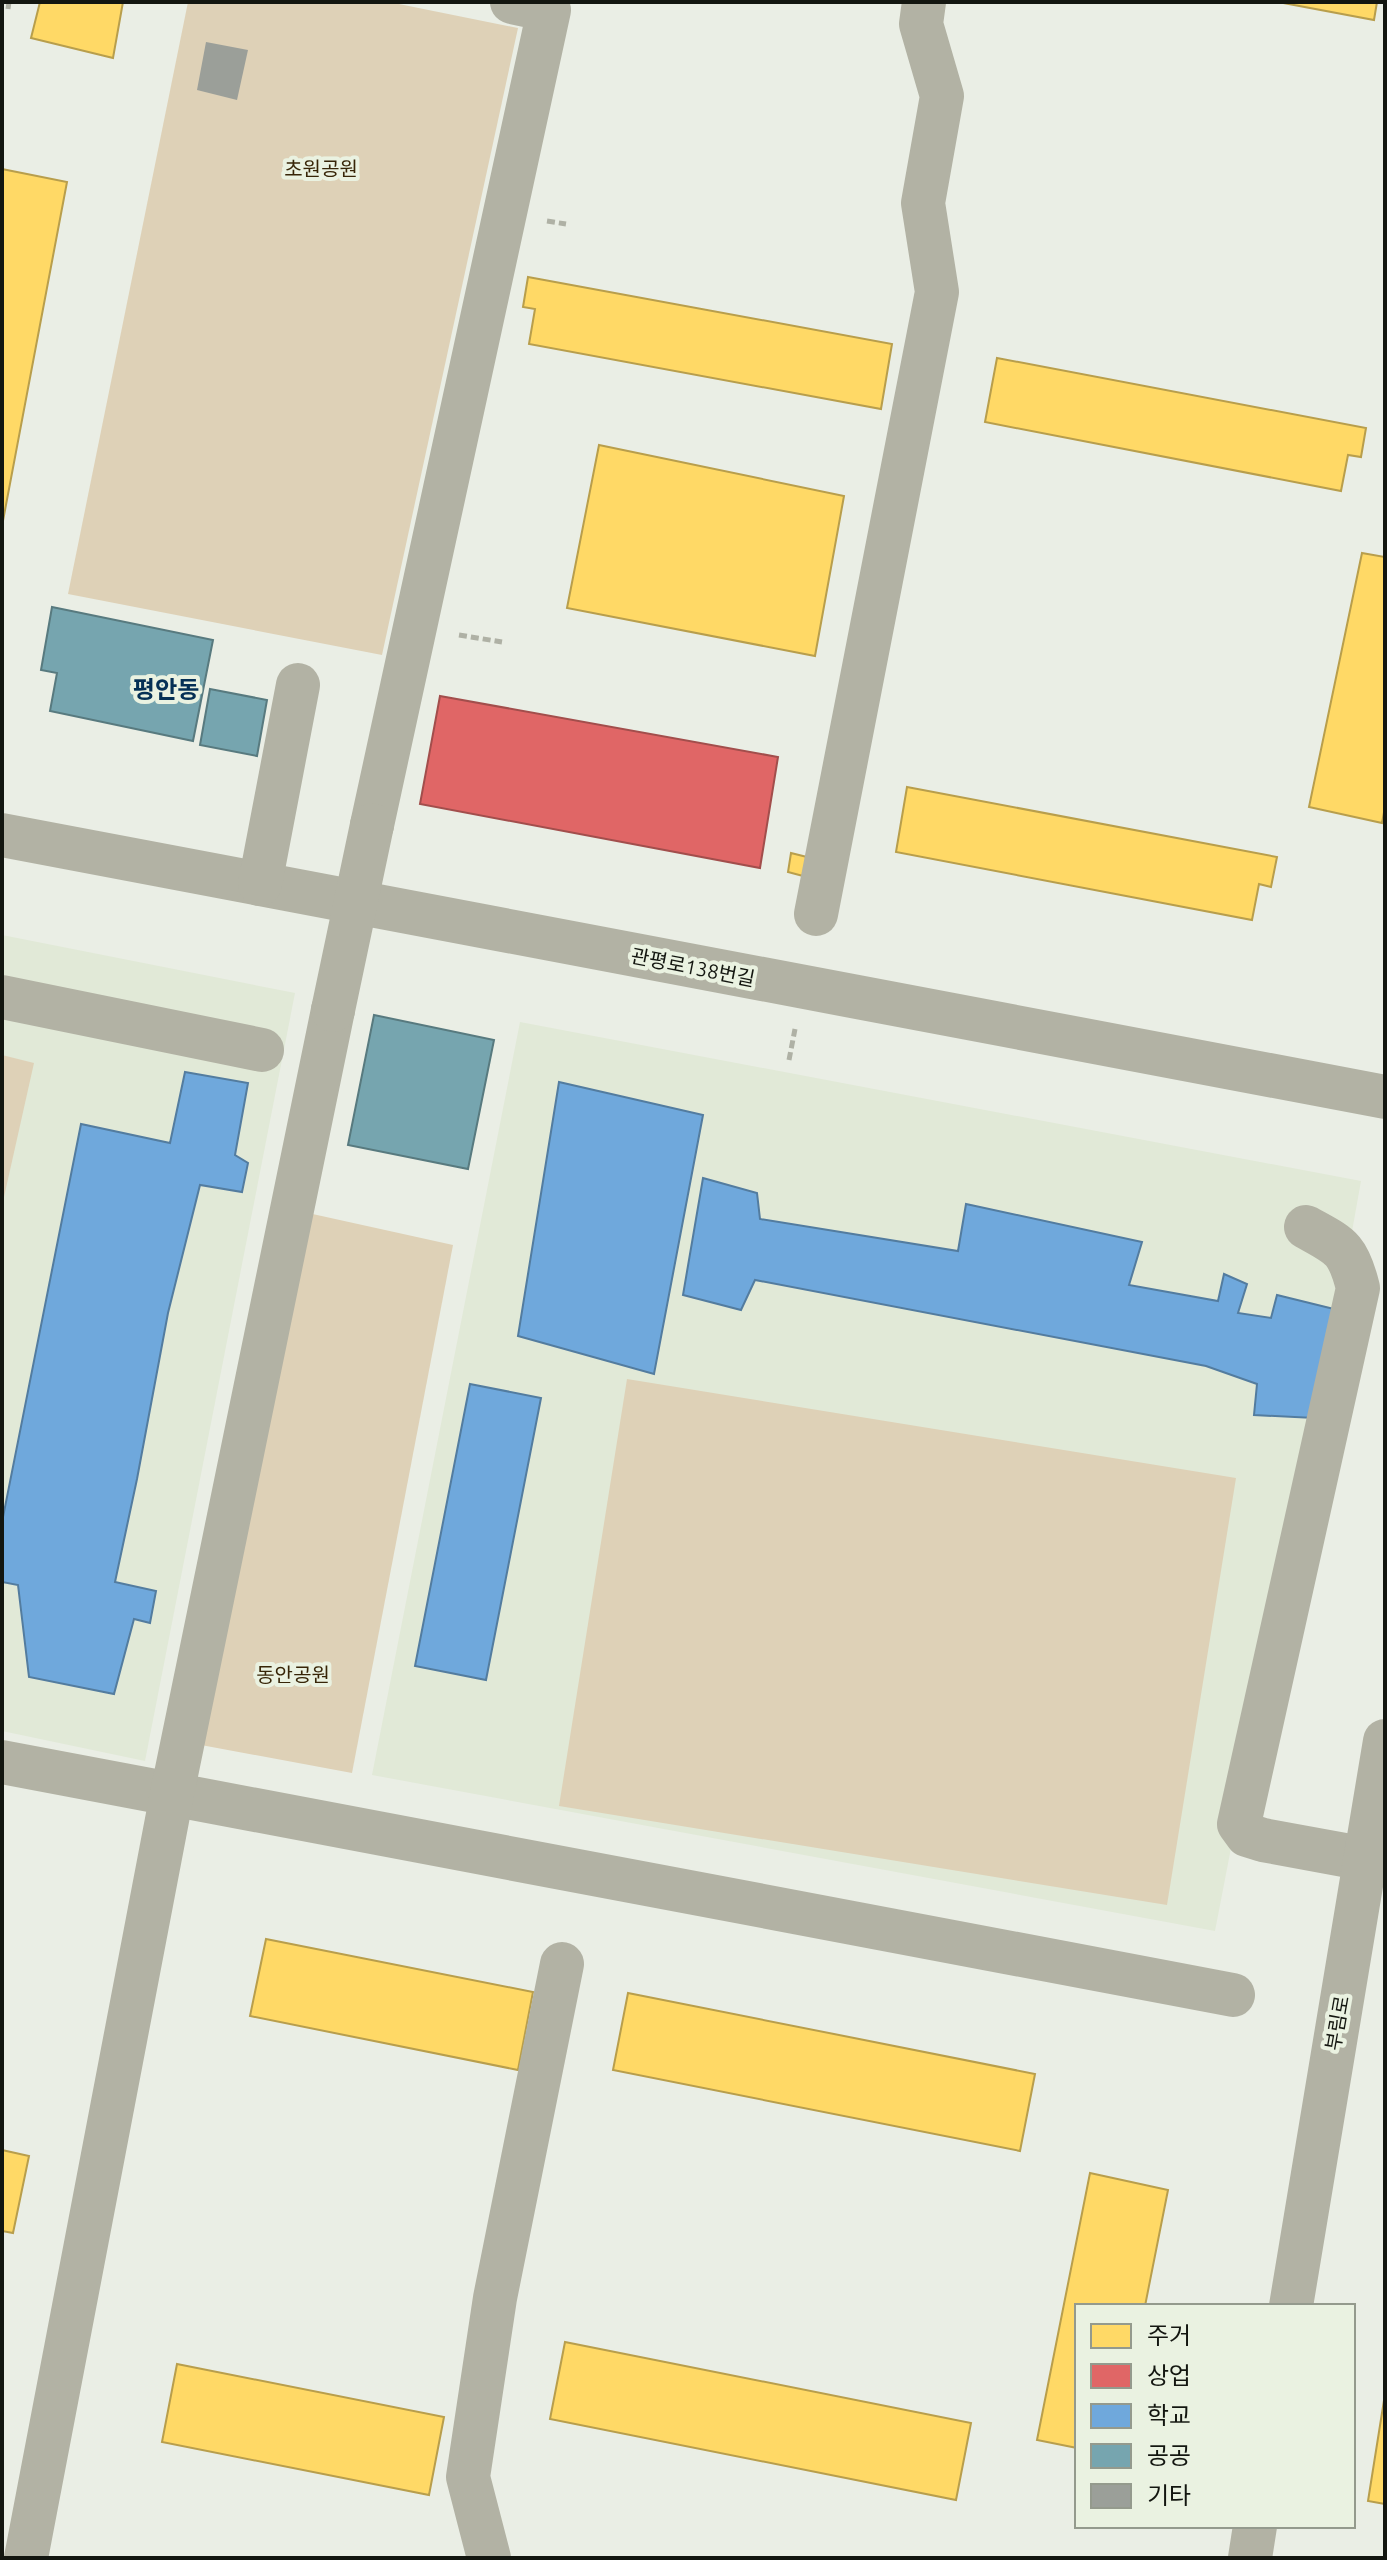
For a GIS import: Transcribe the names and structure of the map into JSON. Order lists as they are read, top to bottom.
{
  "streets": {
    "street": ["관평로138번길", "부림로"]
  },
  "districts": ["평안동"],
  "parks": ["초원공원", "동안공원"],
  "legend": [
    "주거",
    "상업",
    "학교",
    "공공",
    "기타"
  ]
}
